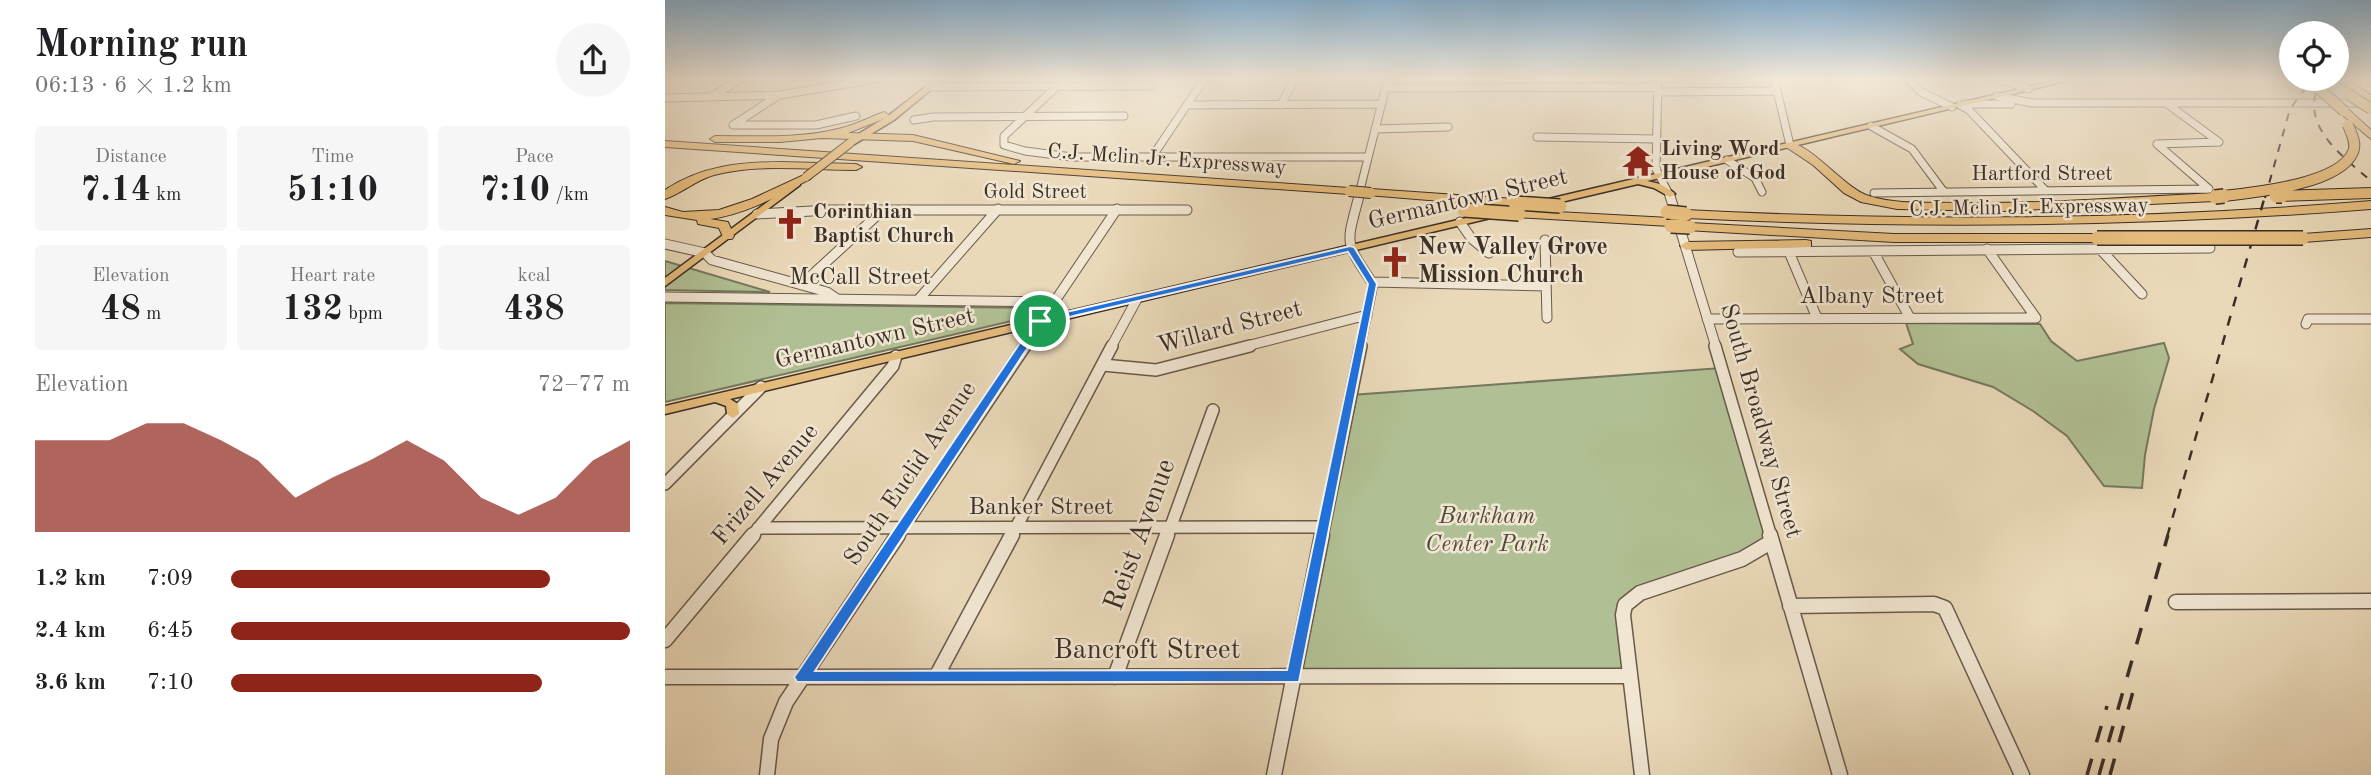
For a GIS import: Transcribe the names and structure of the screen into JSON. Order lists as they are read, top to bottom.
{
  "streets": {
    "highway": ["C.J. Mclin Jr. Expressway"],
    "main road": ["Germantown Street"],
    "street": [
      "Hartford Street",
      "Gold Street",
      "McCall Street",
      "Albany Street",
      "Willard Street",
      "South Broadway Street",
      "South Euclid Avenue",
      "Frizell Avenue",
      "Banker Street",
      "Reist Avenue",
      "Bancroft Street"
    ]
  },
  "crossings": [
    ["C.J. Mclin Jr. Expressway", "Germantown Street"],
    ["Gold Street", "South Euclid Avenue"],
    ["Germantown Street", "South Broadway Street"],
    ["Germantown Street", "South Euclid Avenue"],
    ["Germantown Street", "Frizell Avenue"],
    ["McCall Street", "South Euclid Avenue"],
    ["Albany Street", "South Broadway Street"],
    ["South Euclid Avenue", "Banker Street"],
    ["South Euclid Avenue", "Bancroft Street"],
    ["Frizell Avenue", "Banker Street"],
    ["Banker Street", "Reist Avenue"],
    ["Reist Avenue", "Bancroft Street"]
  ],
  "parks": ["Burkham Center Park"],
  "places": {
    "temple": ["Living Word House of God"],
    "church": ["Corinthian Baptist Church", "New Valley Grove Mission Church"]
  },
  "page": {
    "heading": ["Morning run", "06:13 · 6 × 1.2 km"],
    "stats": [
      ["Distance", "7.14 km"],
      ["Time", "51:10"],
      ["Pace", "7:10 /km"],
      ["Elevation", "48 m"],
      ["Heart rate", "132 bpm"],
      ["kcal", "438"]
    ],
    "chart": ["Elevation", "72–77 m"],
    "list": [
      {
        "name": "1.2 km",
        "note": "7:09"
      },
      {
        "name": "2.4 km",
        "note": "6:45"
      },
      {
        "name": "3.6 km",
        "note": "7:10"
      }
    ]
  }
}
